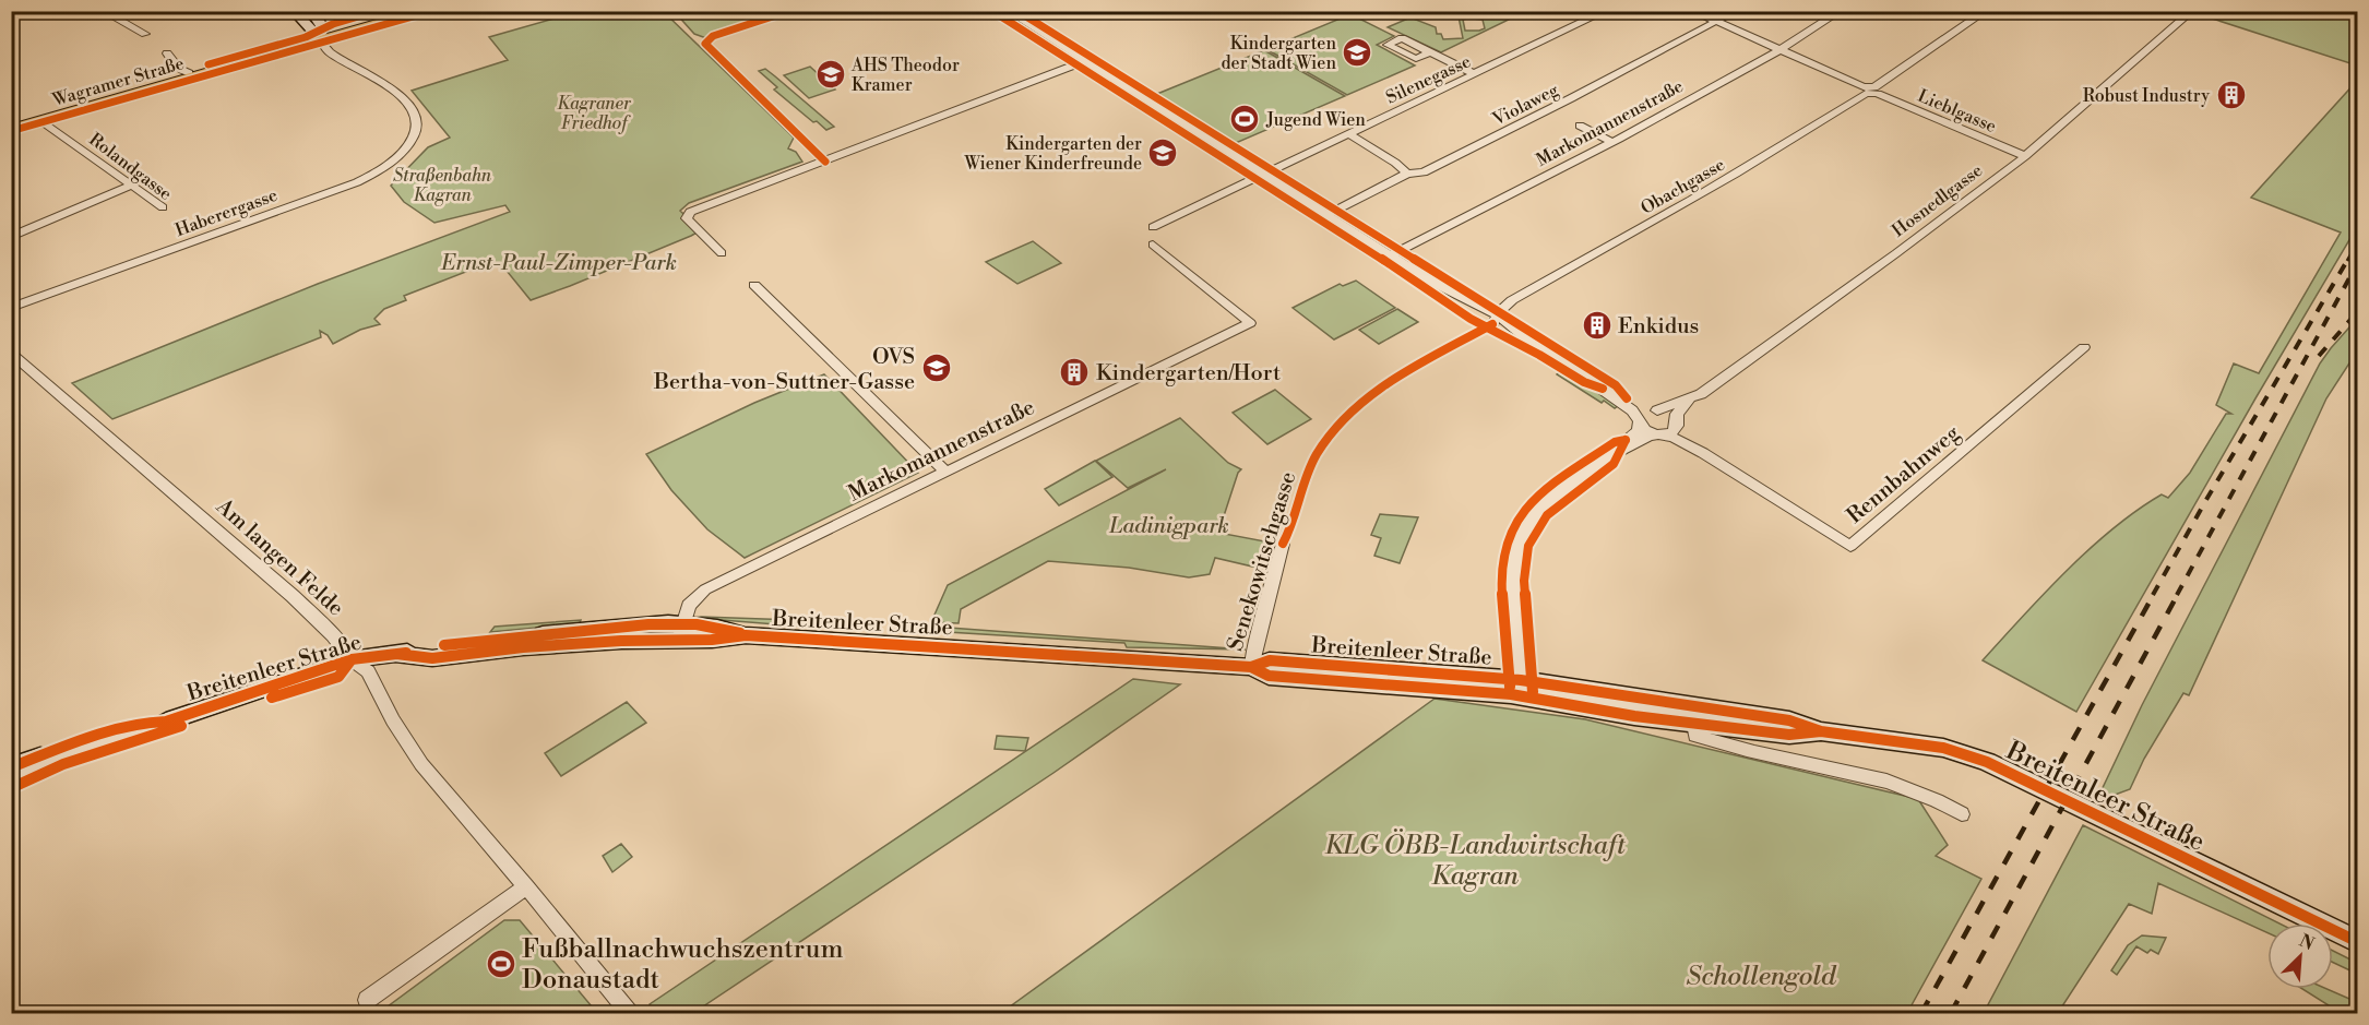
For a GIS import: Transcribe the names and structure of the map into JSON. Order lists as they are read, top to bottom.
{
  "streets": {
    "main road": ["Wagramer Straße", "Breitenleer Straße"],
    "street": [
      "Silenegasse",
      "Violaweg",
      "Lieblgasse",
      "Markomannenstraße",
      "Rolandgasse",
      "Obachgasse",
      "Hosnedlgasse",
      "Haberergasse",
      "Rennbahnweg",
      "Am langen Felde",
      "Senekowitschgasse"
    ]
  },
  "crossings": [
    ["Wagramer Straße", "Rolandgasse"],
    ["Wagramer Straße", "Haberergasse"],
    ["Violaweg", "Lieblgasse"],
    ["Lieblgasse", "Markomannenstraße"],
    ["Lieblgasse", "Obachgasse"],
    ["Lieblgasse", "Hosnedlgasse"],
    ["Markomannenstraße", "Breitenleer Straße"],
    ["Hosnedlgasse", "Rennbahnweg"],
    ["Am langen Felde", "Breitenleer Straße"],
    ["Senekowitschgasse", "Breitenleer Straße"]
  ],
  "parks": [
    "Kagraner Friedhof",
    "Straßenbahn Kagran",
    "Ernst-Paul-Zimper-Park",
    "Ladinigpark",
    "KLG ÖBB-Landwirtschaft Kagran",
    "Schollengold"
  ],
  "places": {
    "school or university": [
      "Kindergarten der Stadt Wien",
      "AHS Theodor Kramer",
      "Kindergarten der Wiener Kinderfreunde",
      "OVS Bertha-von-Suttner-Gasse"
    ],
    "building": ["Robust Industry", "Enkidus", "Kindergarten/Hort"],
    "sports": ["Jugend Wien", "Fußballnachwuchszentrum Donaustadt"]
  },
  "north": "top right"
}
